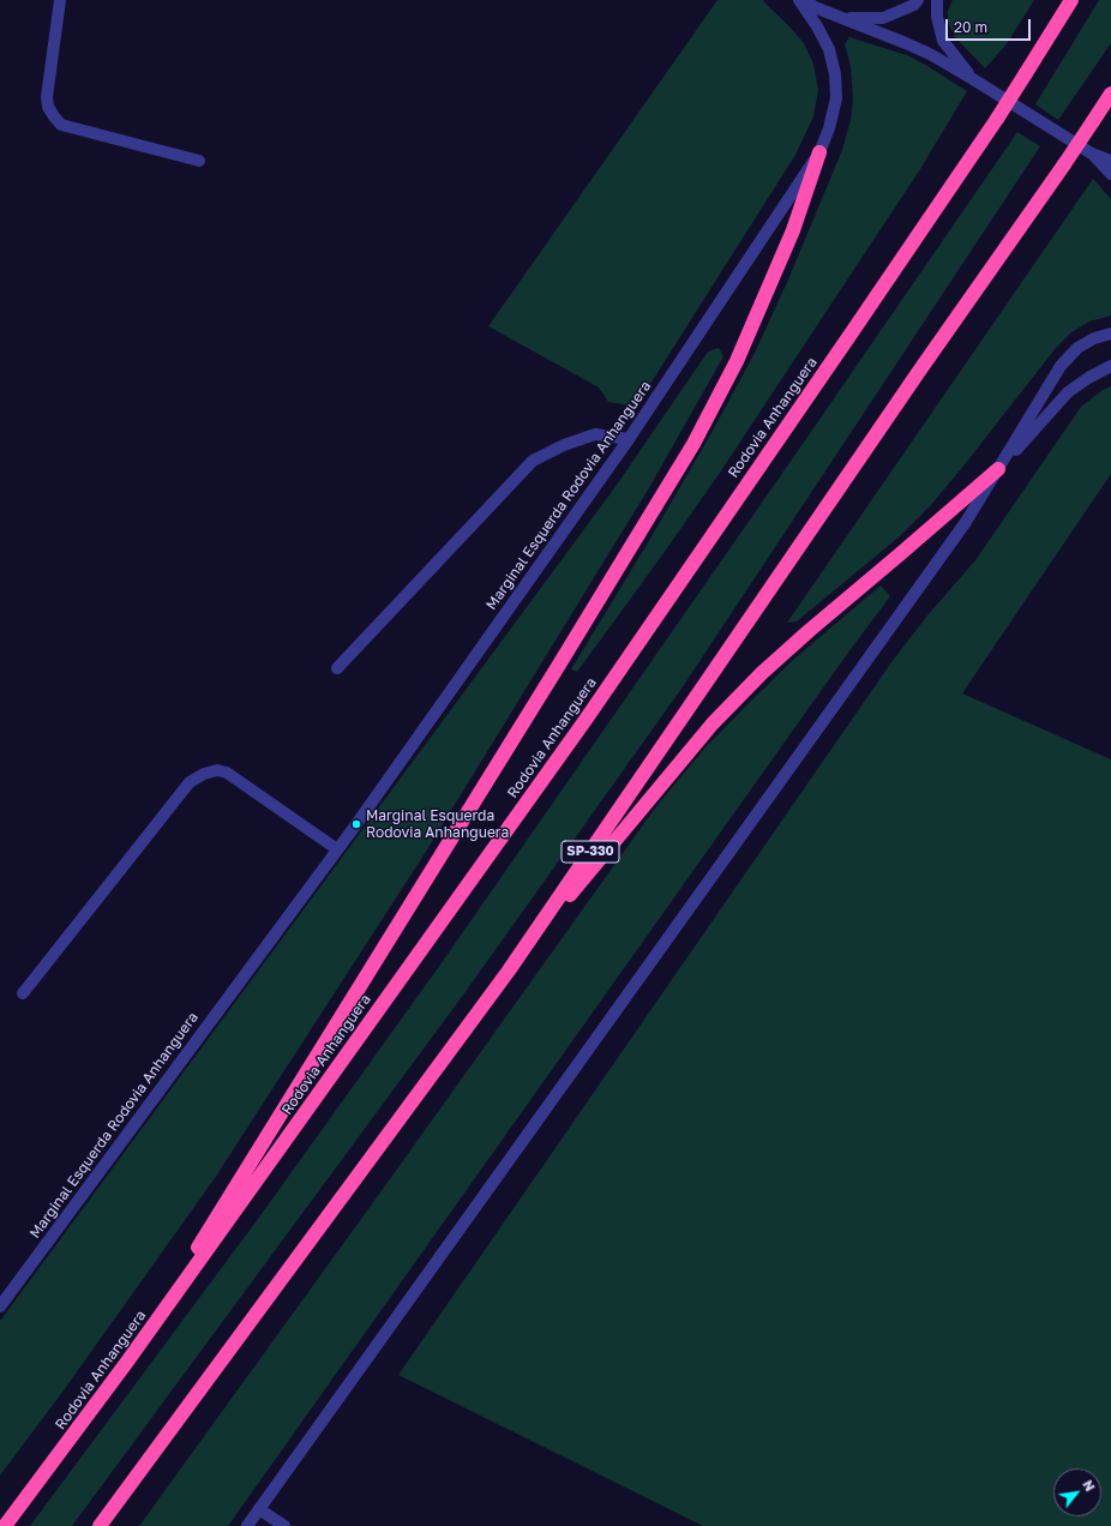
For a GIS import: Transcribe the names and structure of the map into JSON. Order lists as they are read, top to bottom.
{
  "streets": {
    "highway": ["Rodovia Anhanguera", "SP-330"],
    "street": ["Marginal Esquerda Rodovia Anhanguera"]
  },
  "places": ["Marginal Esquerda Rodovia Anhanguera"],
  "scale_bar": "20 m",
  "north": "top right"
}
